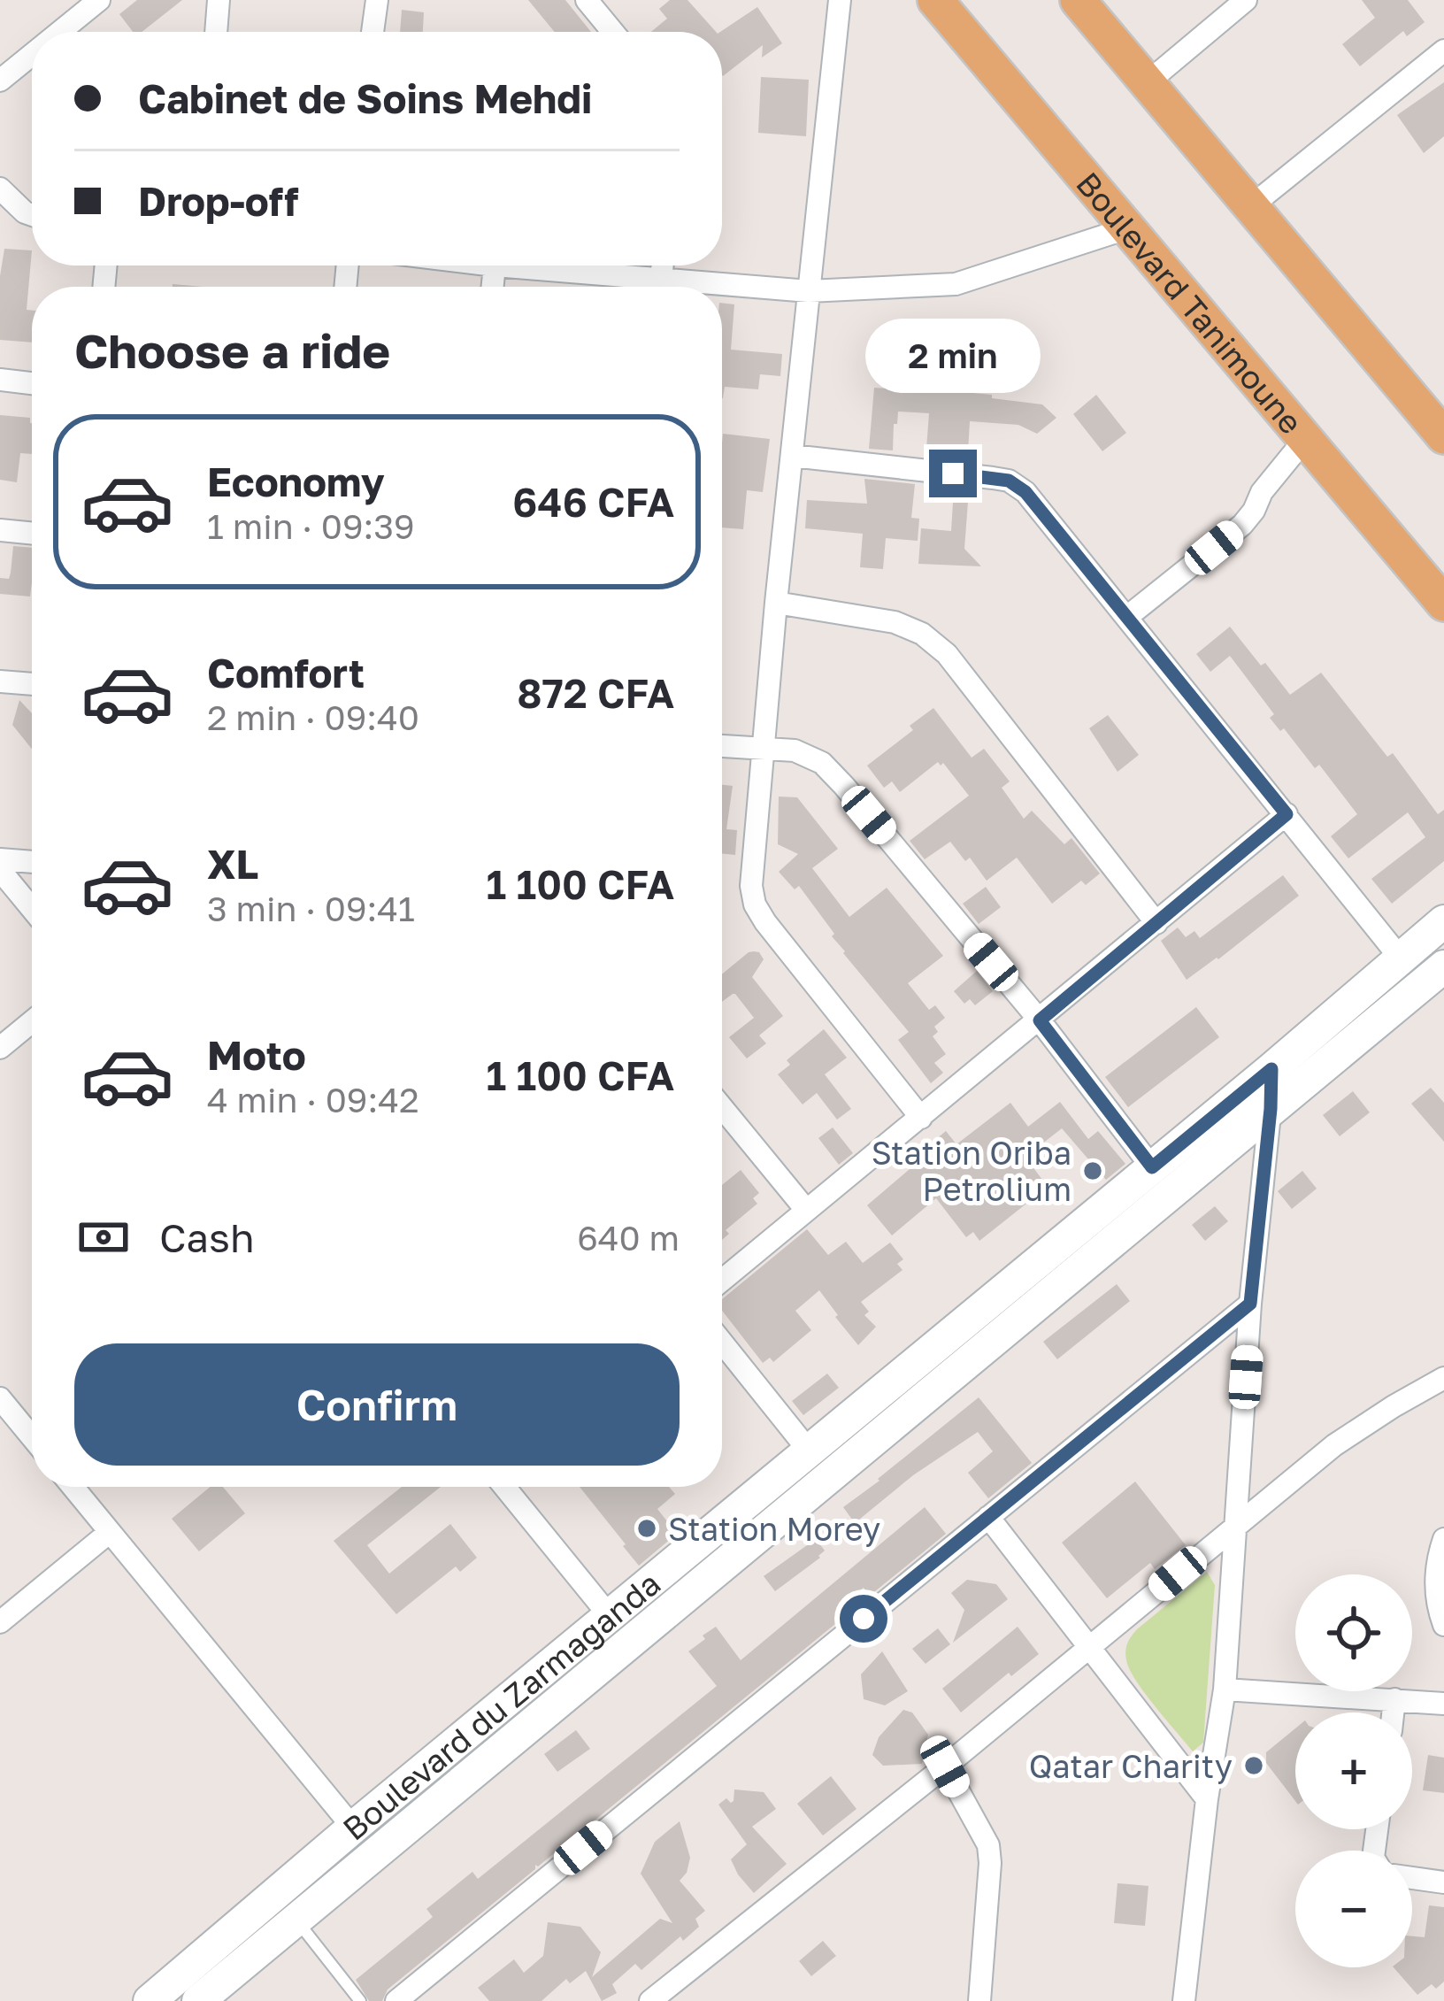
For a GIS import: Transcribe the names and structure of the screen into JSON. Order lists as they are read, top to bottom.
{
  "streets": {
    "main road": ["Boulevard Tanimoune", "Boulevard du Zarmaganda"]
  },
  "places": ["Station Oriba Petrolium", "Station Morey", "Qatar Charity"],
  "page": {
    "banner": ["Cabinet de Soins Mehdi", "Drop-off"],
    "heading": "Choose a ride",
    "bubble": "2 min",
    "list": [
      {
        "name": "Economy",
        "note": "1 min · 09:39",
        "value": "646 CFA"
      },
      {
        "name": "Comfort",
        "note": "2 min · 09:40",
        "value": "872 CFA"
      },
      {
        "name": "XL",
        "note": "3 min · 09:41",
        "value": "1 100 CFA"
      },
      {
        "name": "Moto",
        "note": "4 min · 09:42",
        "value": "1 100 CFA"
      }
    ],
    "pay": ["Cash", "640 m"],
    "buttons": "Confirm",
    "map_buttons": ["+", "−"]
  }
}
